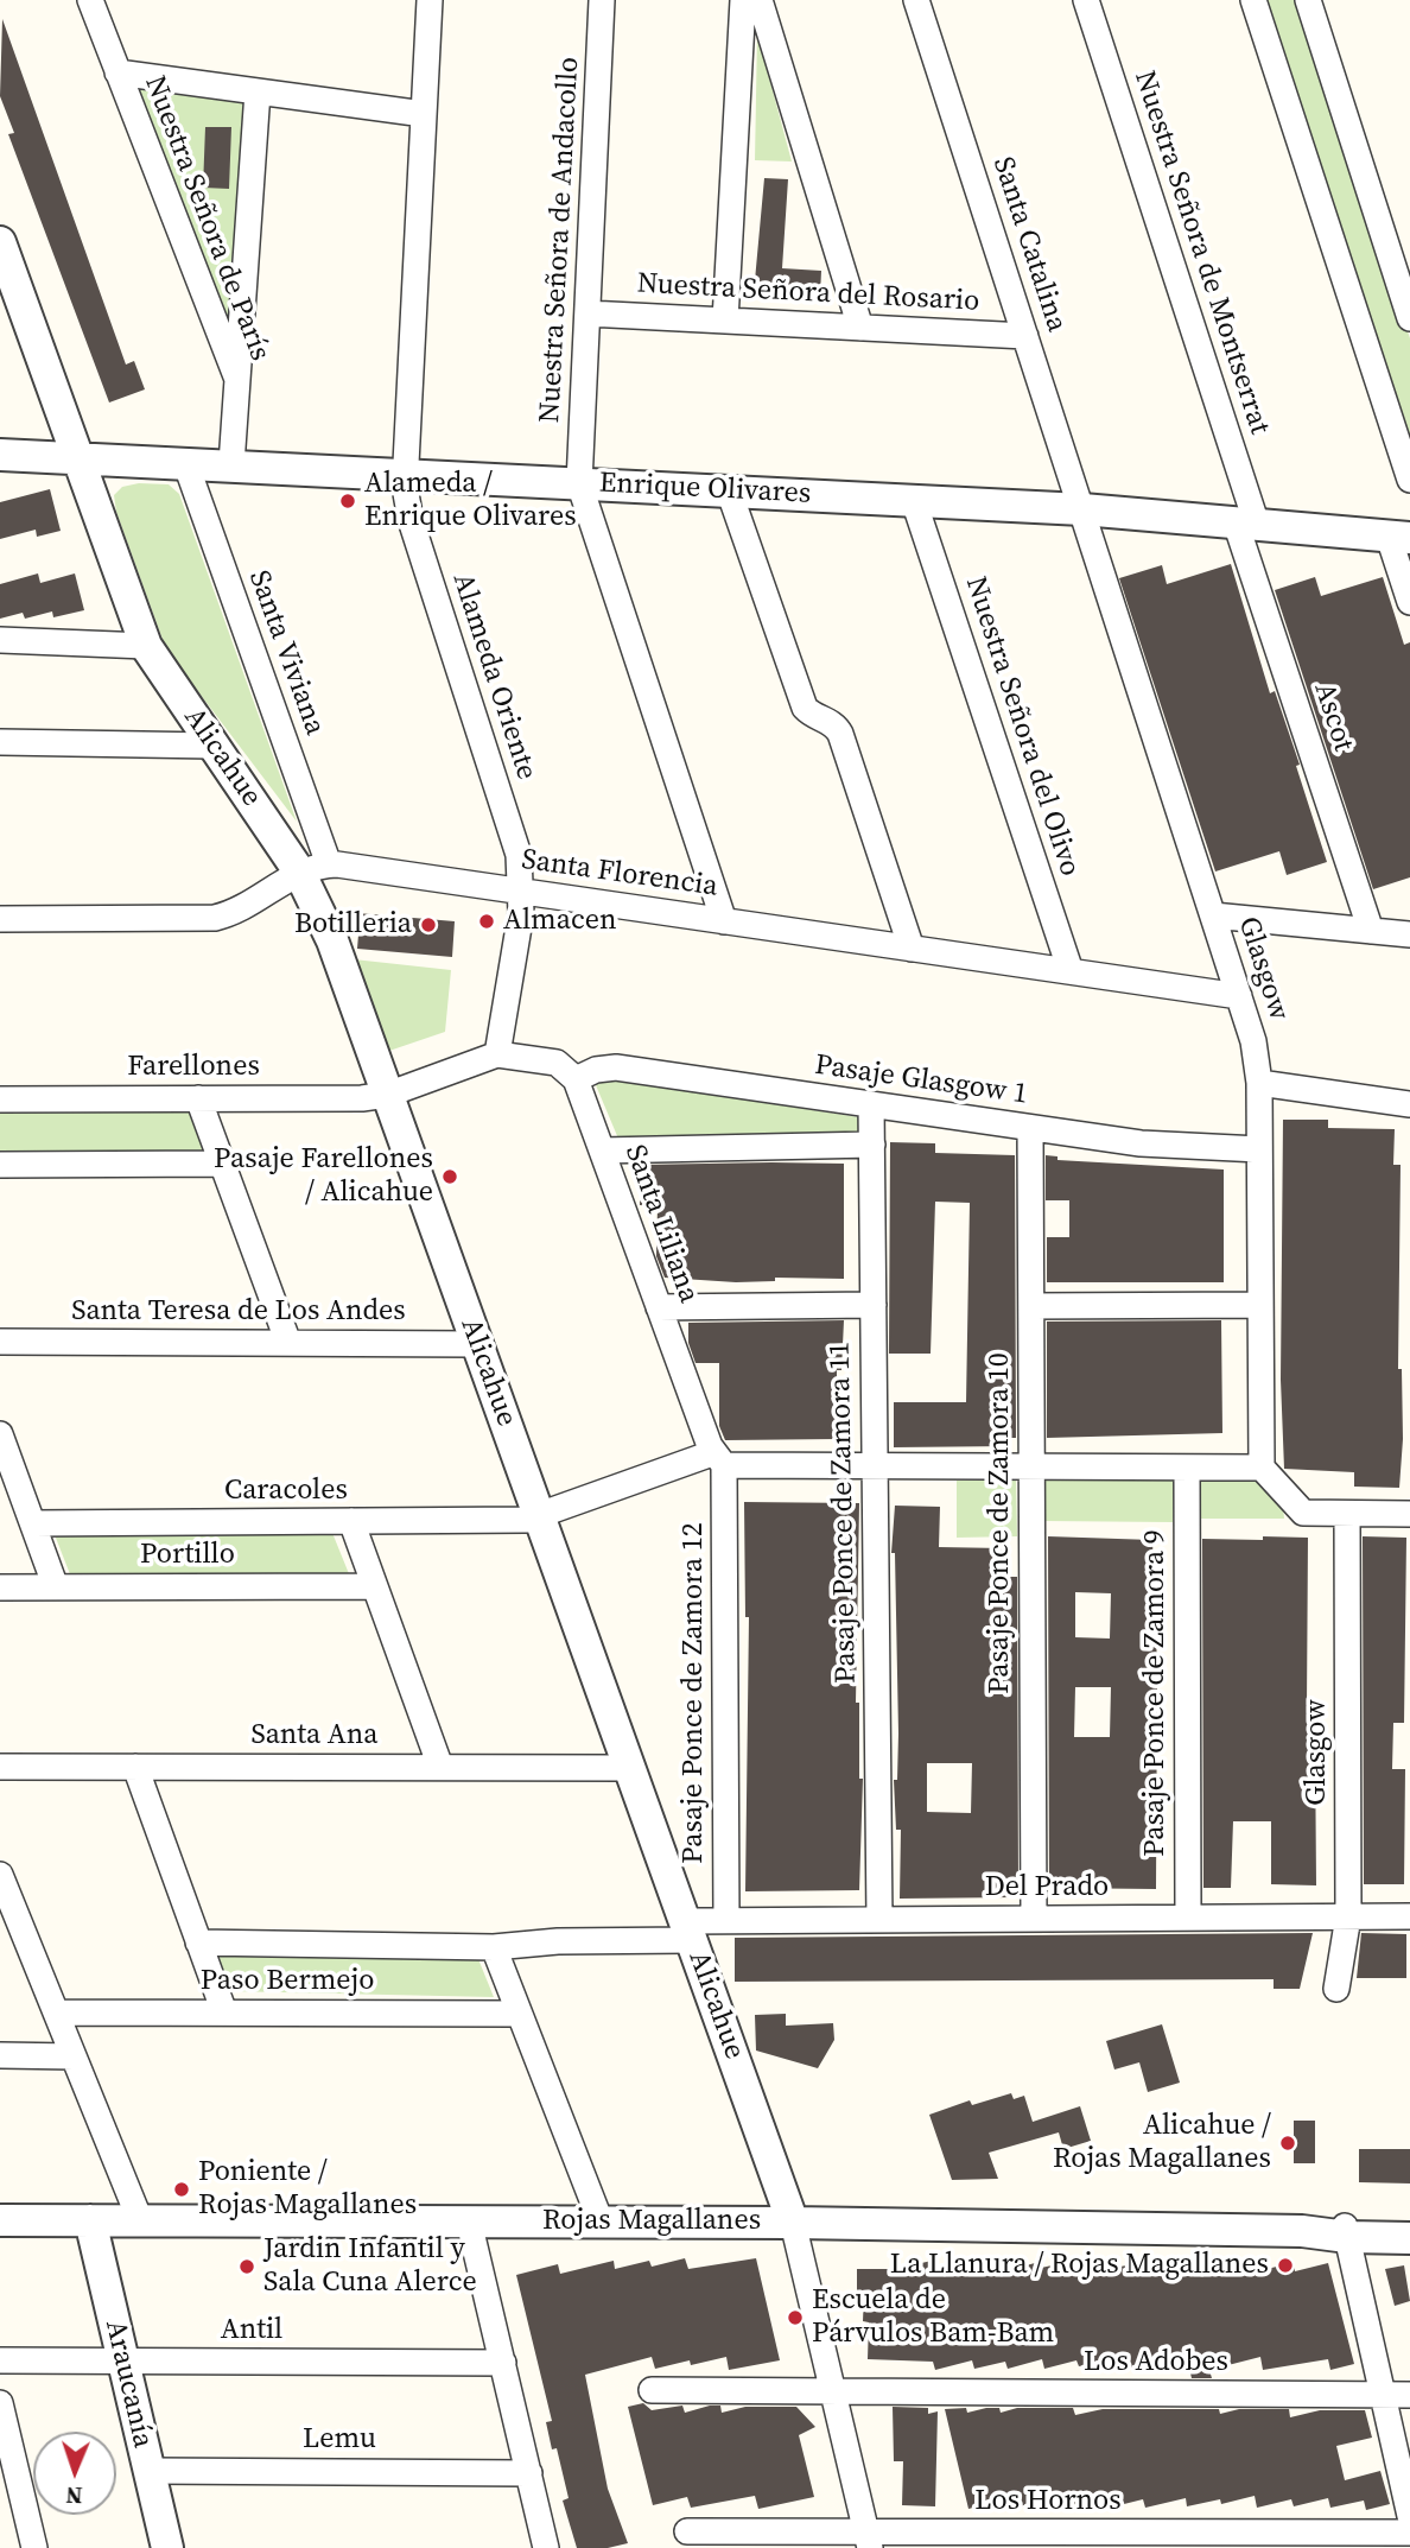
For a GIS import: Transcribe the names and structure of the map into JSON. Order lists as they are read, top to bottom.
{
  "streets": {
    "street": [
      "Nuestra Señora de París",
      "Nuestra Señora de Andacollo",
      "Santa Catalina",
      "Nuestra Señora de Montserrat",
      "Nuestra Señora del Rosario",
      "Enrique Olivares",
      "Santa Viviana",
      "Alameda Oriente",
      "Ascot",
      "Nuestra Señora del Olivo",
      "Alicahue",
      "Santa Florencia",
      "Glasgow",
      "Farellones",
      "Pasaje Glasgow 1",
      "Santa Liliana",
      "Santa Teresa de Los Andes",
      "Caracoles",
      "Pasaje Ponce de Zamora 11",
      "Pasaje Ponce de Zamora 10",
      "Portillo",
      "Pasaje Ponce de Zamora 12",
      "Pasaje Ponce de Zamora 9",
      "Santa Ana",
      "Del Prado",
      "Paso Bermejo",
      "Rojas Magallanes",
      "Antil",
      "Los Adobes",
      "Araucanía",
      "Lemu",
      "Los Hornos"
    ]
  },
  "crossings": [
    ["Nuestra Señora de París", "Enrique Olivares"],
    ["Nuestra Señora de Andacollo", "Nuestra Señora del Rosario"],
    ["Nuestra Señora de Andacollo", "Enrique Olivares"],
    ["Santa Catalina", "Nuestra Señora del Rosario"],
    ["Santa Catalina", "Enrique Olivares"],
    ["Santa Catalina", "Glasgow"],
    ["Nuestra Señora de Montserrat", "Enrique Olivares"],
    ["Nuestra Señora de Montserrat", "Ascot"],
    ["Enrique Olivares", "Santa Viviana"],
    ["Enrique Olivares", "Alameda Oriente"],
    ["Enrique Olivares", "Ascot"],
    ["Enrique Olivares", "Nuestra Señora del Olivo"],
    ["Enrique Olivares", "Alicahue"],
    ["Enrique Olivares", "Glasgow"],
    ["Santa Viviana", "Alicahue"],
    ["Santa Viviana", "Santa Florencia"],
    ["Alameda Oriente", "Santa Florencia"],
    ["Nuestra Señora del Olivo", "Santa Florencia"],
    ["Alicahue", "Santa Florencia"],
    ["Alicahue", "Farellones"],
    ["Alicahue", "Santa Teresa de Los Andes"],
    ["Alicahue", "Caracoles"],
    ["Alicahue", "Santa Ana"],
    ["Alicahue", "Del Prado"],
    ["Alicahue", "Rojas Magallanes"],
    ["Alicahue", "Los Adobes"],
    ["Alicahue", "Los Hornos"],
    ["Santa Florencia", "Glasgow"],
    ["Glasgow", "Pasaje Glasgow 1"],
    ["Glasgow", "Del Prado"],
    ["Pasaje Glasgow 1", "Santa Liliana"],
    ["Pasaje Glasgow 1", "Pasaje Ponce de Zamora 11"],
    ["Pasaje Glasgow 1", "Pasaje Ponce de Zamora 10"],
    ["Santa Liliana", "Caracoles"],
    ["Santa Liliana", "Pasaje Ponce de Zamora 12"],
    ["Caracoles", "Pasaje Ponce de Zamora 12"],
    ["Pasaje Ponce de Zamora 11", "Del Prado"],
    ["Pasaje Ponce de Zamora 10", "Del Prado"],
    ["Pasaje Ponce de Zamora 12", "Del Prado"],
    ["Pasaje Ponce de Zamora 9", "Del Prado"],
    ["Rojas Magallanes", "Araucanía"],
    ["Antil", "Araucanía"],
    ["Araucanía", "Lemu"]
  ],
  "places": [
    "Alameda / Enrique Olivares",
    "Almacen",
    "Botilleria",
    "Pasaje Farellones / Alicahue",
    "Alicahue / Rojas Magallanes",
    "Poniente / Rojas Magallanes",
    "La Llanura / Rojas Magallanes",
    "Jardin Infantil y Sala Cuna Alerce",
    "Escuela de Párvulos Bam-Bam"
  ],
  "north": "bottom"
}
